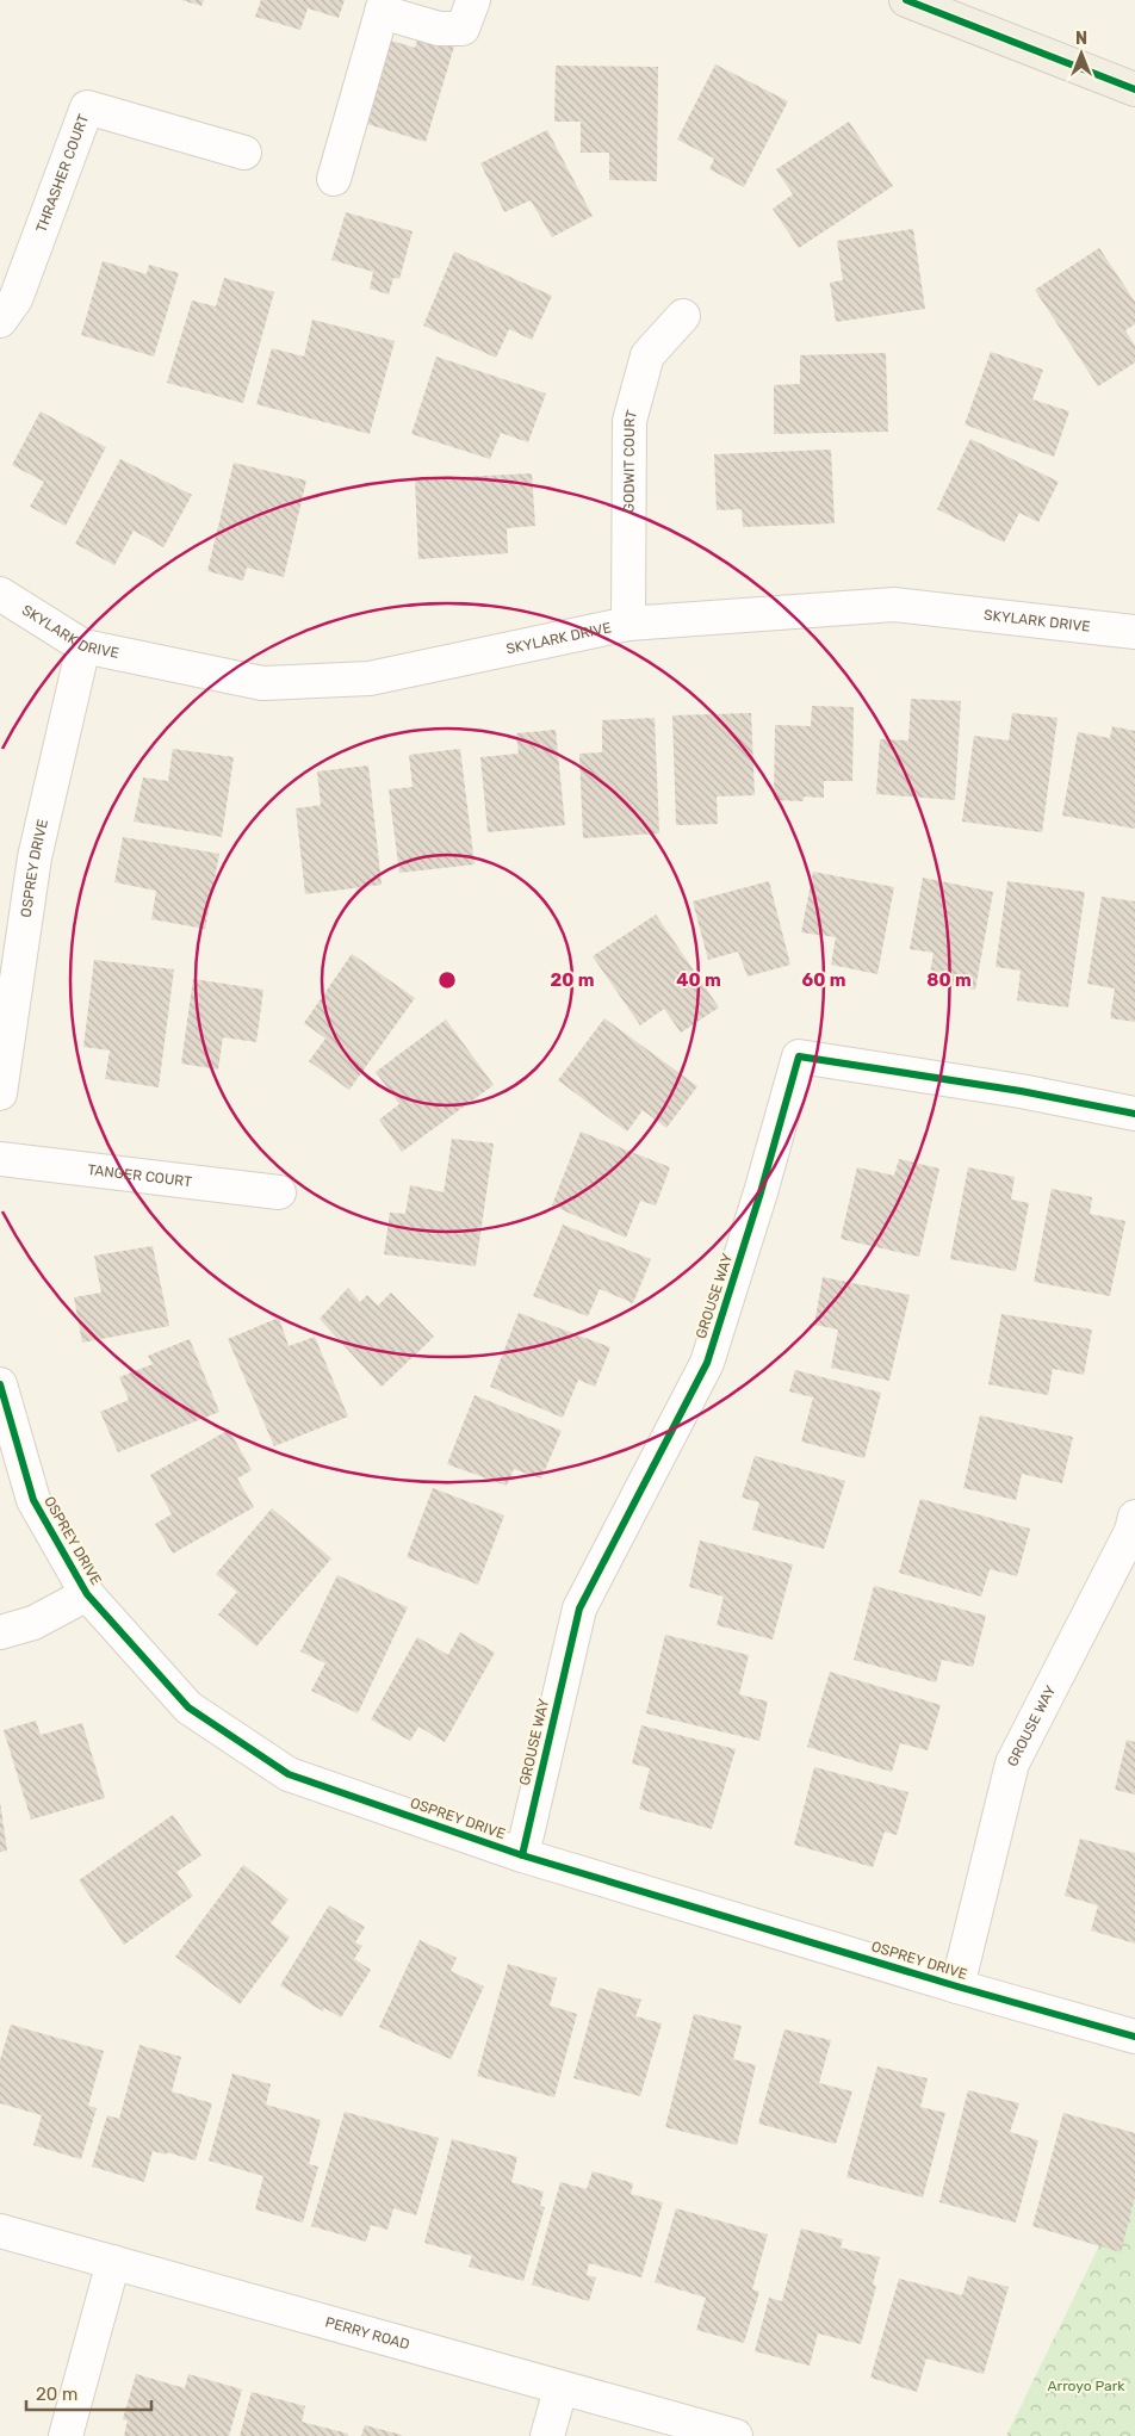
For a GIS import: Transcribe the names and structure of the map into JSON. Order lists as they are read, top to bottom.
{
  "streets": {
    "street": [
      "THRASHER COURT",
      "GODWIT COURT",
      "SKYLARK DRIVE",
      "OSPREY DRIVE",
      "TANGER COURT",
      "GROUSE WAY",
      "PERRY ROAD"
    ]
  },
  "crossings": [
    ["GODWIT COURT", "SKYLARK DRIVE"],
    ["SKYLARK DRIVE", "OSPREY DRIVE"],
    ["OSPREY DRIVE", "GROUSE WAY"]
  ],
  "parks": ["Arroyo Park"],
  "scale_bar": "20 m",
  "north": "top",
  "rings": [
    "20 m",
    "40 m",
    "60 m",
    "80 m"
  ]
}
